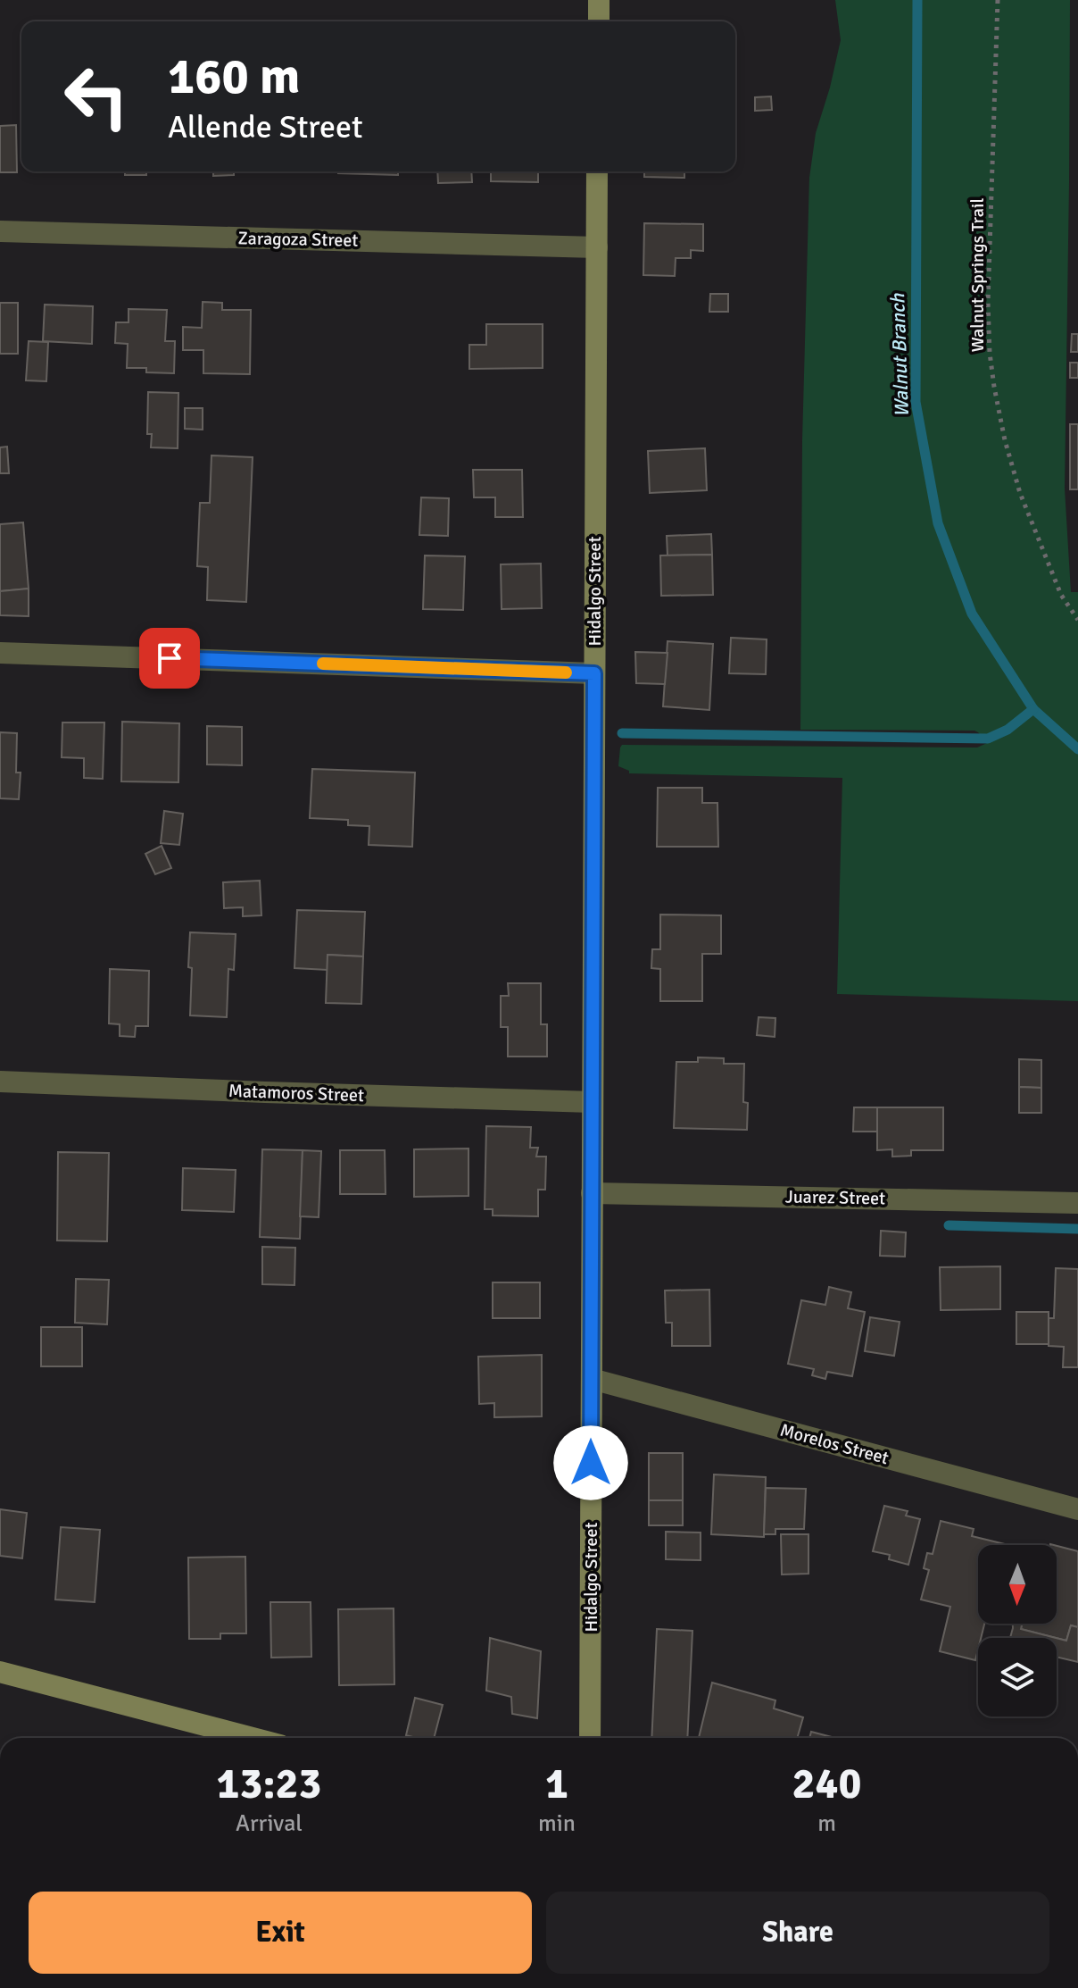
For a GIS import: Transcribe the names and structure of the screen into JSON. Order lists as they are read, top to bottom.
{
  "streets": {
    "street": [
      "Zaragoza Street",
      "Hidalgo Street",
      "Matamoros Street",
      "Juarez Street",
      "Morelos Street"
    ],
    "path": ["Walnut Springs Trail"]
  },
  "crossings": [
    ["Zaragoza Street", "Hidalgo Street"],
    ["Hidalgo Street", "Matamoros Street"],
    ["Hidalgo Street", "Juarez Street"],
    ["Hidalgo Street", "Morelos Street"]
  ],
  "water": ["Walnut Branch"],
  "north": "bottom",
  "page": {
    "turn": ["160 m", "Allende Street"],
    "eta": [
      "13:23",
      "Arrival",
      "1",
      "min",
      "240",
      "m"
    ],
    "buttons": ["Exit", "Share"]
  }
}
